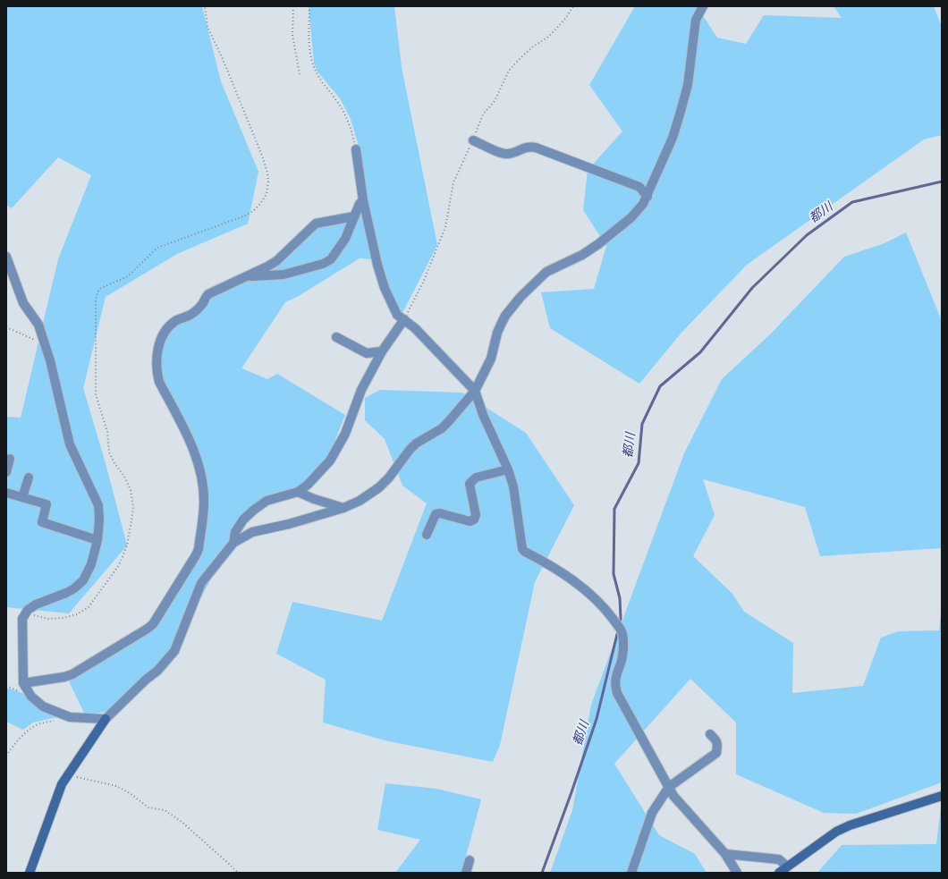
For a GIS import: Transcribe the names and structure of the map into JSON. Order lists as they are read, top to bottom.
{
  "water": ["都川"]
}
